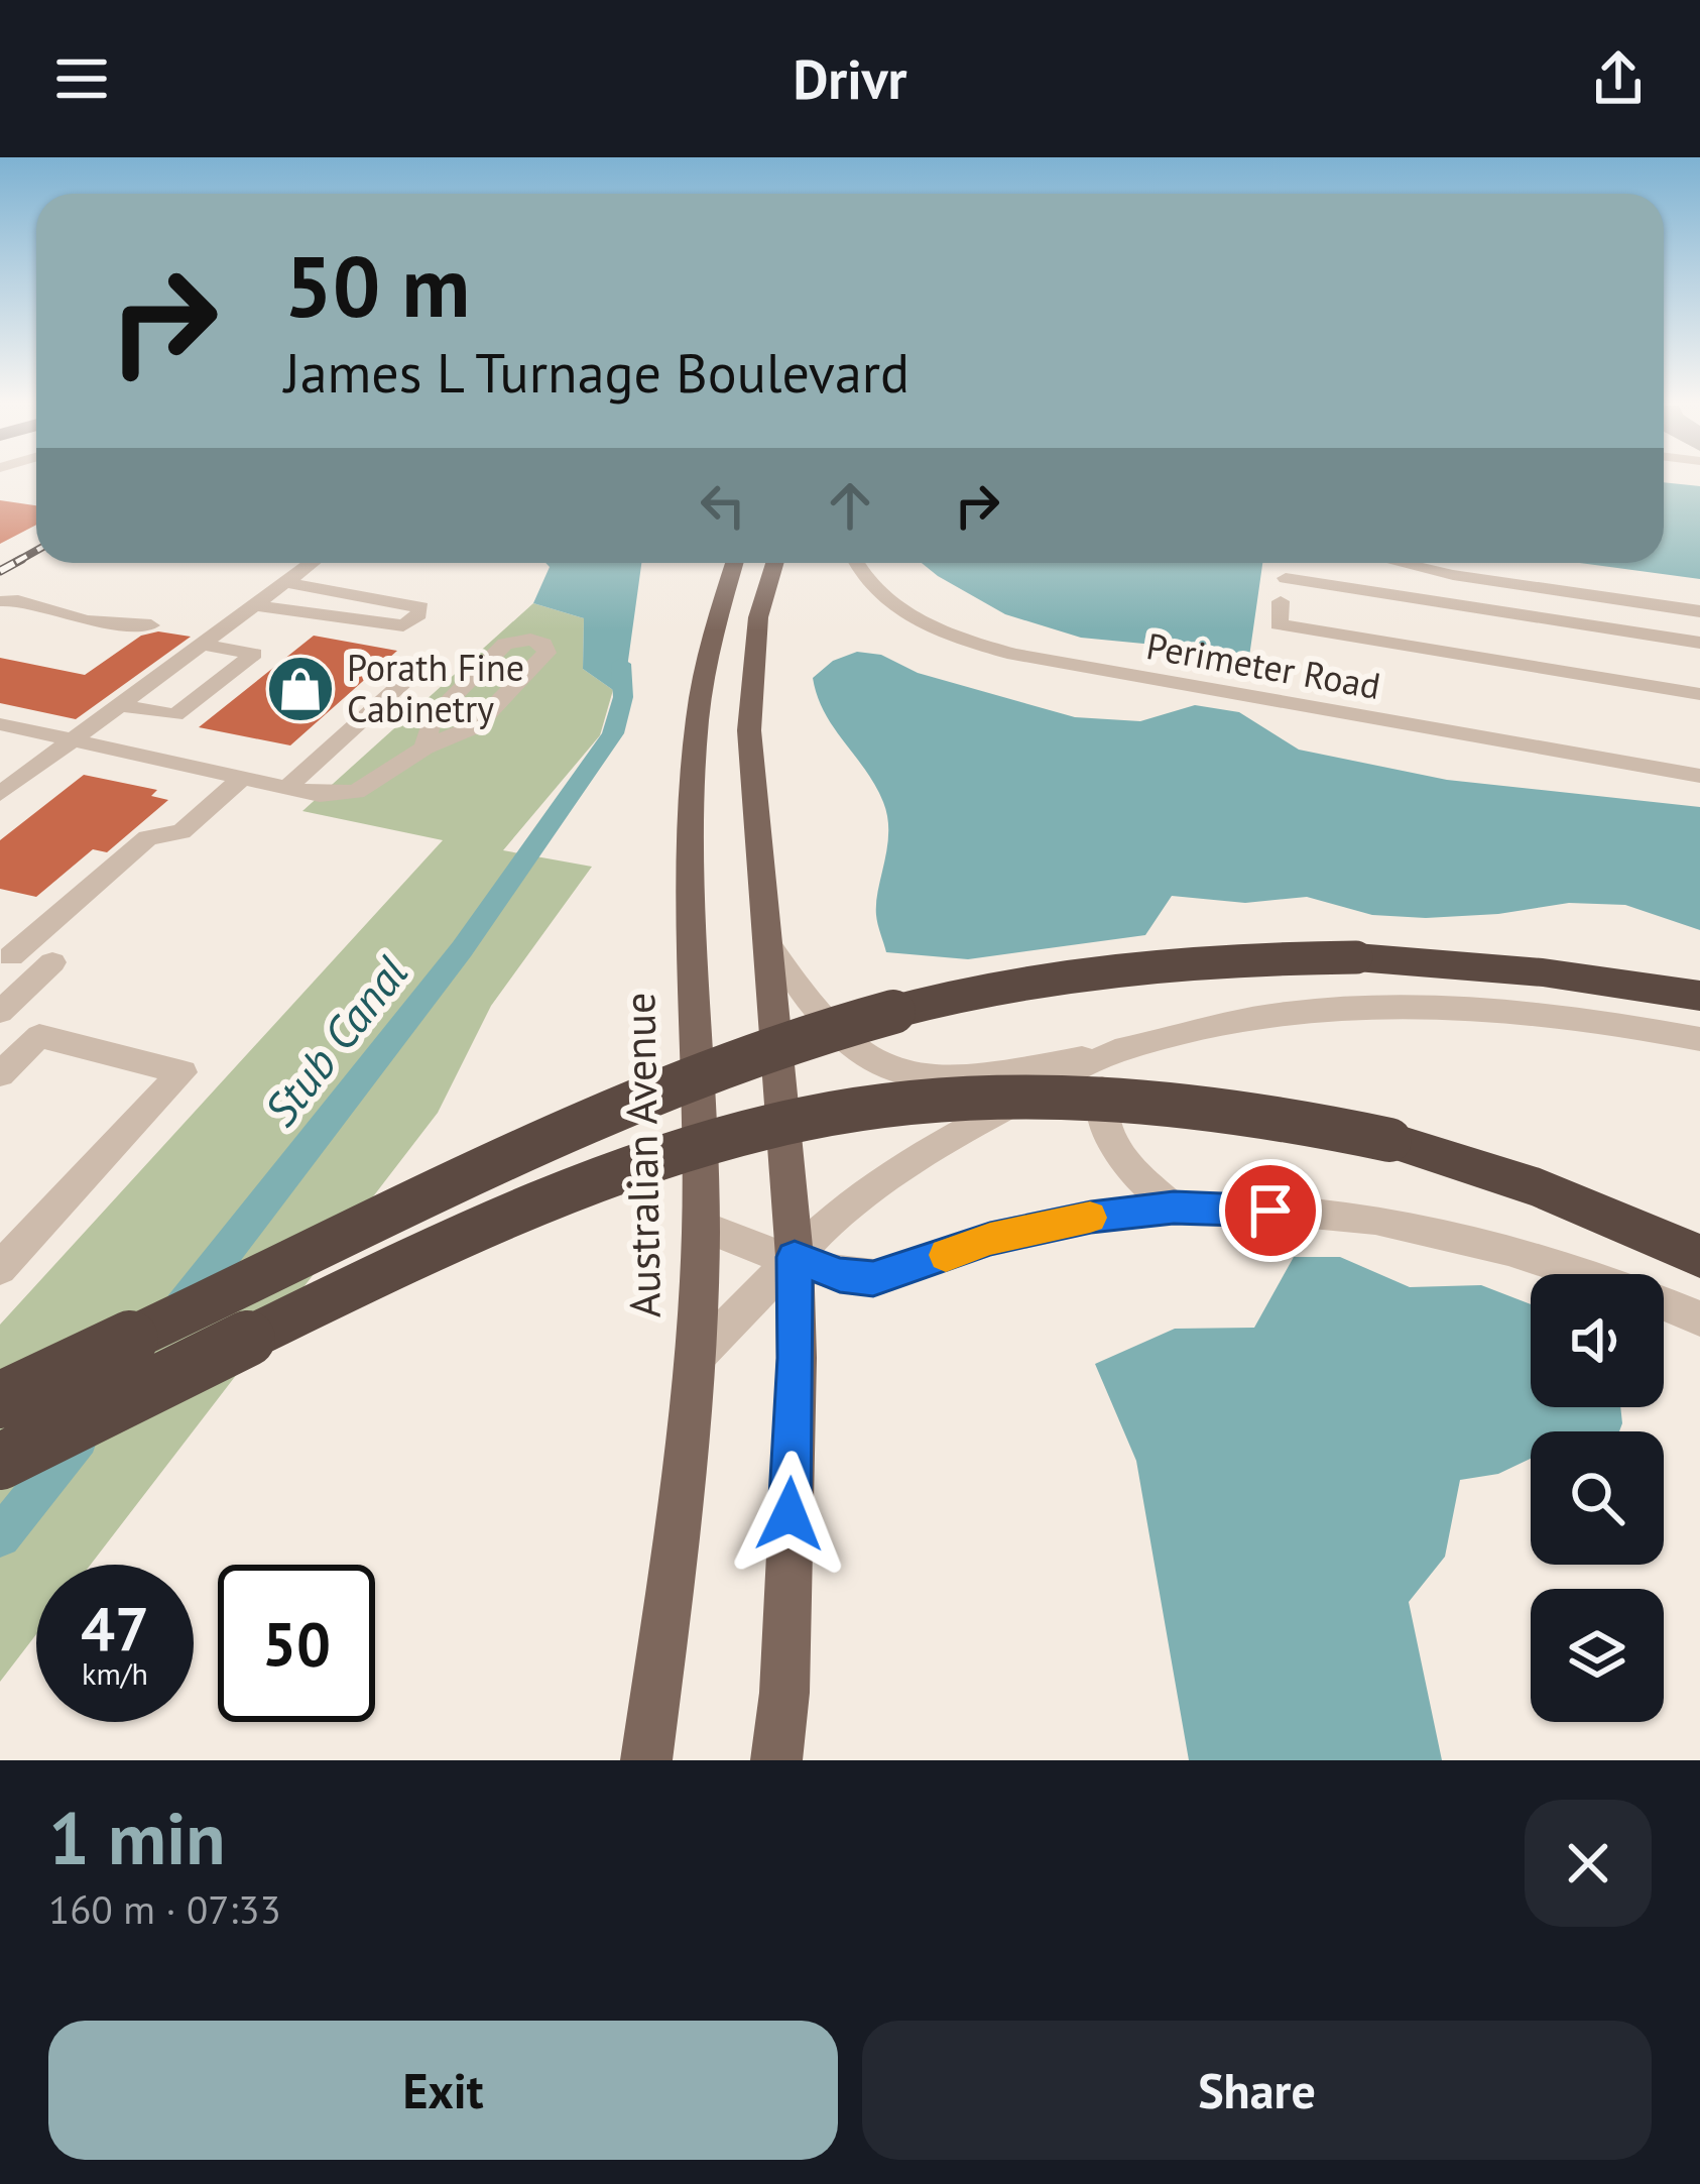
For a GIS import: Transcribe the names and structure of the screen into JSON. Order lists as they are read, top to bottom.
{
  "streets": {
    "main road": ["Australian Avenue"],
    "street": ["Perimeter Road"]
  },
  "water": ["Stub Canal"],
  "places": {
    "shop": ["Porath Fine Cabinetry"]
  },
  "page": {
    "header": "Drivr",
    "turn": ["50 m", "James L Turnage Boulevard"],
    "speed": "47 km/h",
    "limit": "50",
    "heading": ["1 min", "160 m · 07:33"],
    "buttons": ["Exit", "Share"]
  }
}
